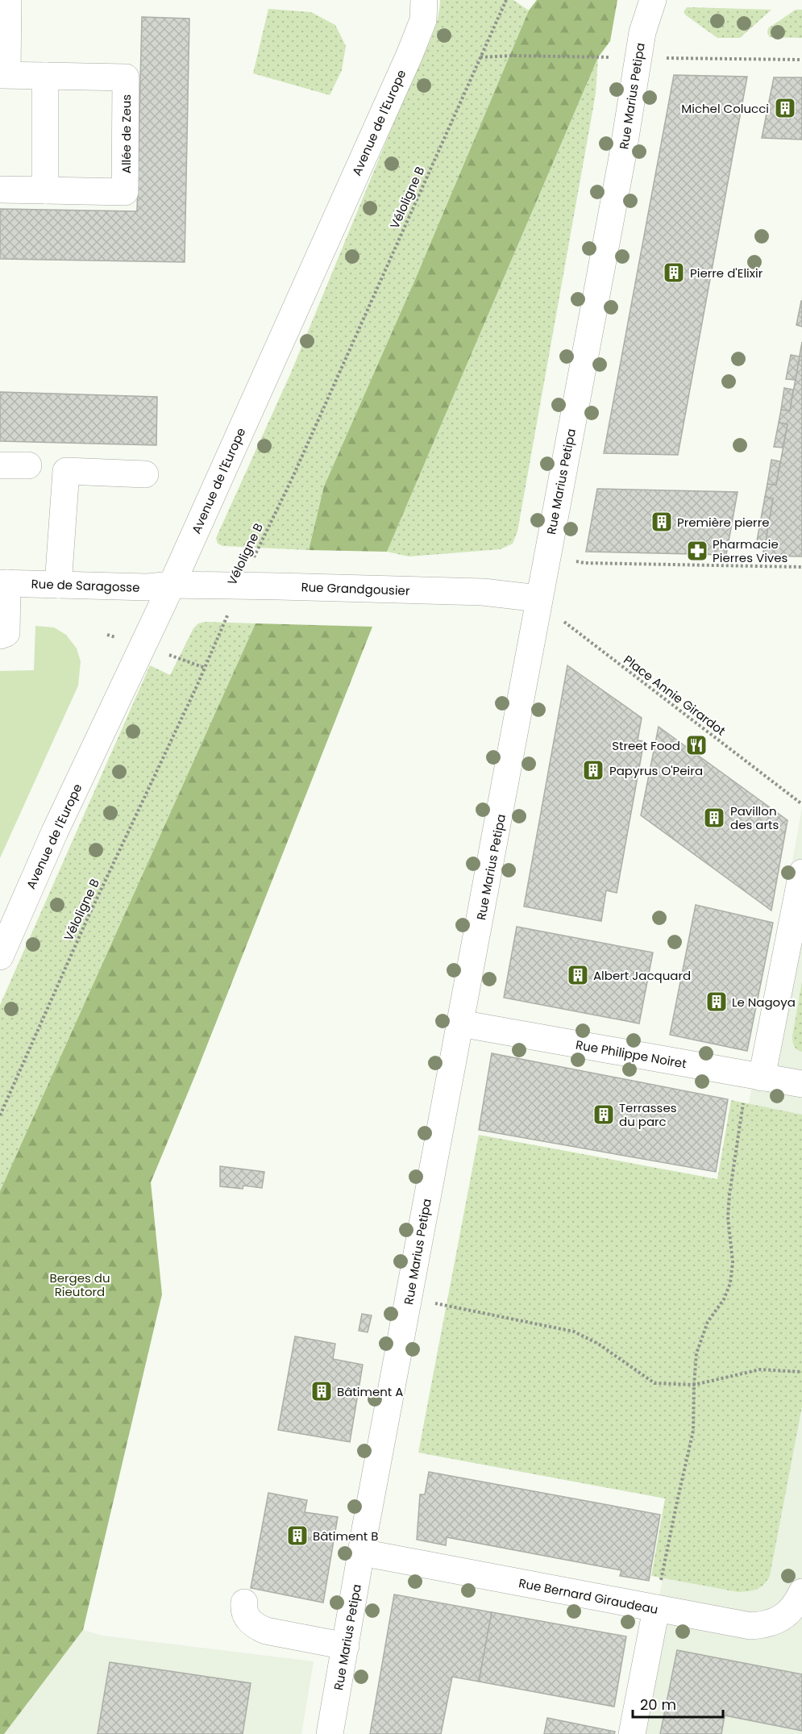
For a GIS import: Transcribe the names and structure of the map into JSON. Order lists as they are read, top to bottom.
{
  "streets": {
    "street": [
      "Rue Marius Petipa",
      "Avenue de l'Europe",
      "Allée de Zeus",
      "Rue de Saragosse",
      "Rue Grandgousier",
      "Rue Philippe Noiret",
      "Rue Bernard Giraudeau"
    ],
    "path": ["Véloligne B", "Place Annie Girardot"]
  },
  "crossings": [
    ["Rue Marius Petipa", "Rue Grandgousier"],
    ["Rue Marius Petipa", "Place Annie Girardot"],
    ["Rue Marius Petipa", "Rue Philippe Noiret"],
    ["Rue Marius Petipa", "Rue Bernard Giraudeau"],
    ["Avenue de l'Europe", "Rue de Saragosse"],
    ["Avenue de l'Europe", "Rue Grandgousier"],
    ["Véloligne B", "Rue Grandgousier"],
    ["Rue de Saragosse", "Rue Grandgousier"],
    ["Rue Grandgousier", "Place Annie Girardot"]
  ],
  "parks": ["Berges du Rieutord"],
  "places": {
    "building": [
      "Michel Colucci",
      "Pierre d'Elixir",
      "Première pierre",
      "Papyrus O'Peira",
      "Pavillon des arts",
      "Albert Jacquard",
      "Le Nagoya",
      "Terrasses du parc",
      "Bâtiment A",
      "Bâtiment B"
    ],
    "pharmacy": ["Pharmacie Pierres Vives"],
    "restaurant": ["Street Food"]
  },
  "scale_bar": "20 m"
}
